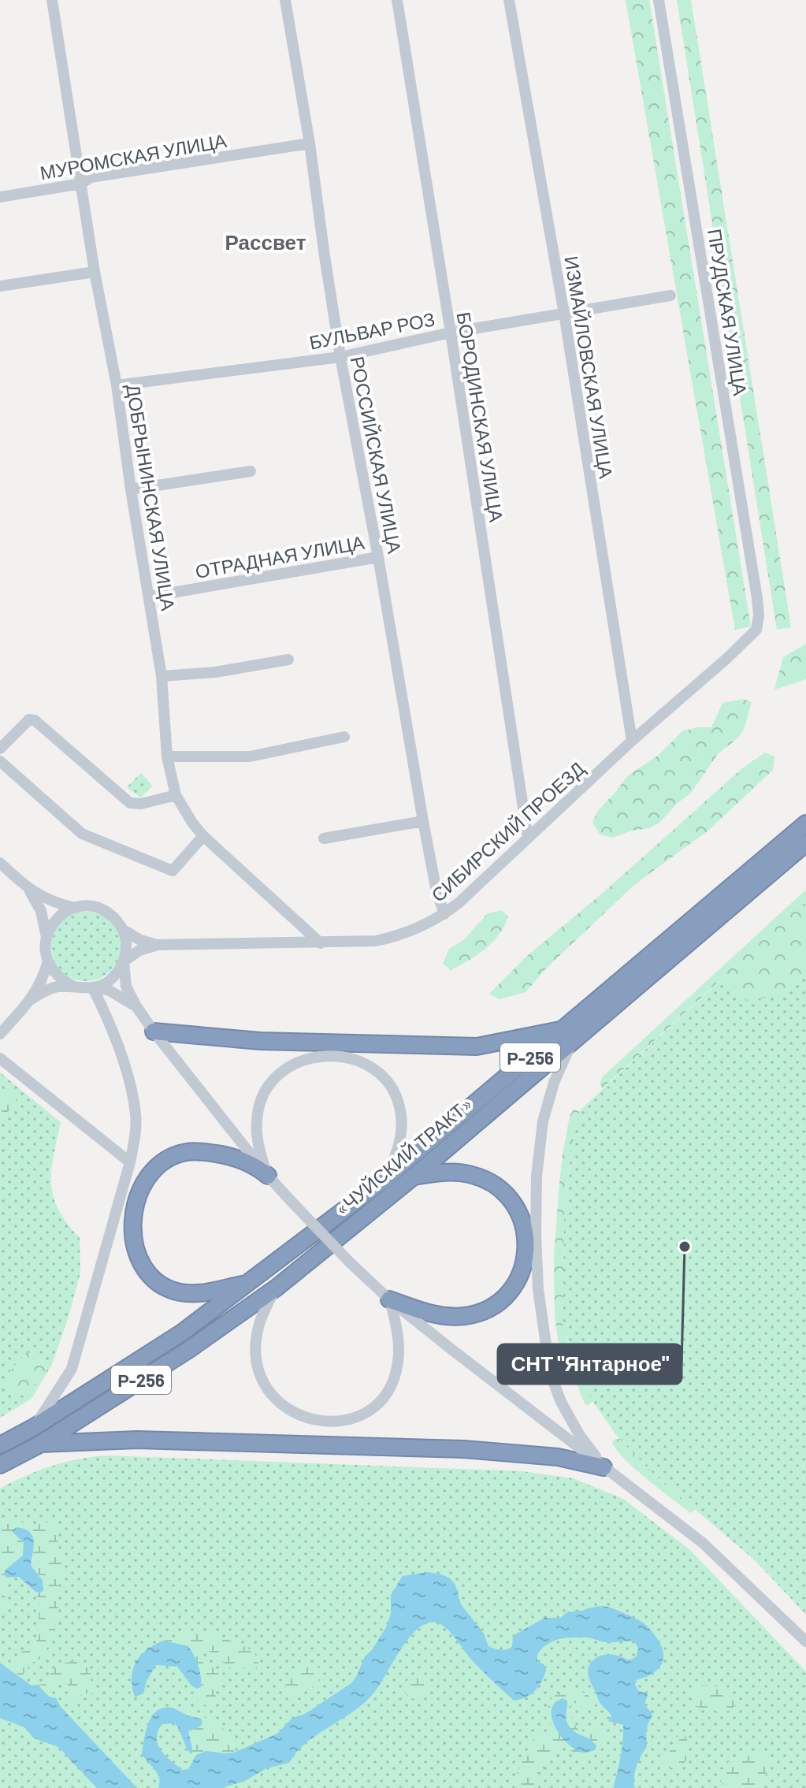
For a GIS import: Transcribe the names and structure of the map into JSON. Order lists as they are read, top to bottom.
{
  "streets": {
    "highway": ["Р-256", "«ЧУЙСКИЙ ТРАКТ»"],
    "street": [
      "МУРОМСКАЯ УЛИЦА",
      "ПРУДСКАЯ УЛИЦА",
      "БУЛЬВАР РОЗ",
      "ИЗМАЙЛОВСКАЯ УЛИЦА",
      "БОРОДИНСКАЯ УЛИЦА",
      "РОССИЙСКАЯ УЛИЦА",
      "ДОБРЫНИНСКАЯ УЛИЦА",
      "ОТРАДНАЯ УЛИЦА",
      "СИБИРСКИЙ ПРОЕЗД"
    ]
  },
  "crossings": [
    ["МУРОМСКАЯ УЛИЦА", "РОССИЙСКАЯ УЛИЦА"],
    ["МУРОМСКАЯ УЛИЦА", "ДОБРЫНИНСКАЯ УЛИЦА"],
    ["ПРУДСКАЯ УЛИЦА", "СИБИРСКИЙ ПРОЕЗД"],
    ["БУЛЬВАР РОЗ", "ИЗМАЙЛОВСКАЯ УЛИЦА"],
    ["БУЛЬВАР РОЗ", "БОРОДИНСКАЯ УЛИЦА"],
    ["БУЛЬВАР РОЗ", "РОССИЙСКАЯ УЛИЦА"],
    ["БУЛЬВАР РОЗ", "ДОБРЫНИНСКАЯ УЛИЦА"],
    ["ИЗМАЙЛОВСКАЯ УЛИЦА", "СИБИРСКИЙ ПРОЕЗД"],
    ["БОРОДИНСКАЯ УЛИЦА", "СИБИРСКИЙ ПРОЕЗД"],
    ["РОССИЙСКАЯ УЛИЦА", "ОТРАДНАЯ УЛИЦА"],
    ["РОССИЙСКАЯ УЛИЦА", "СИБИРСКИЙ ПРОЕЗД"],
    ["ДОБРЫНИНСКАЯ УЛИЦА", "ОТРАДНАЯ УЛИЦА"],
    ["ДОБРЫНИНСКАЯ УЛИЦА", "СИБИРСКИЙ ПРОЕЗД"]
  ],
  "districts": ["Рассвет"],
  "places": ["СНТ \"Янтарное\""]
}
